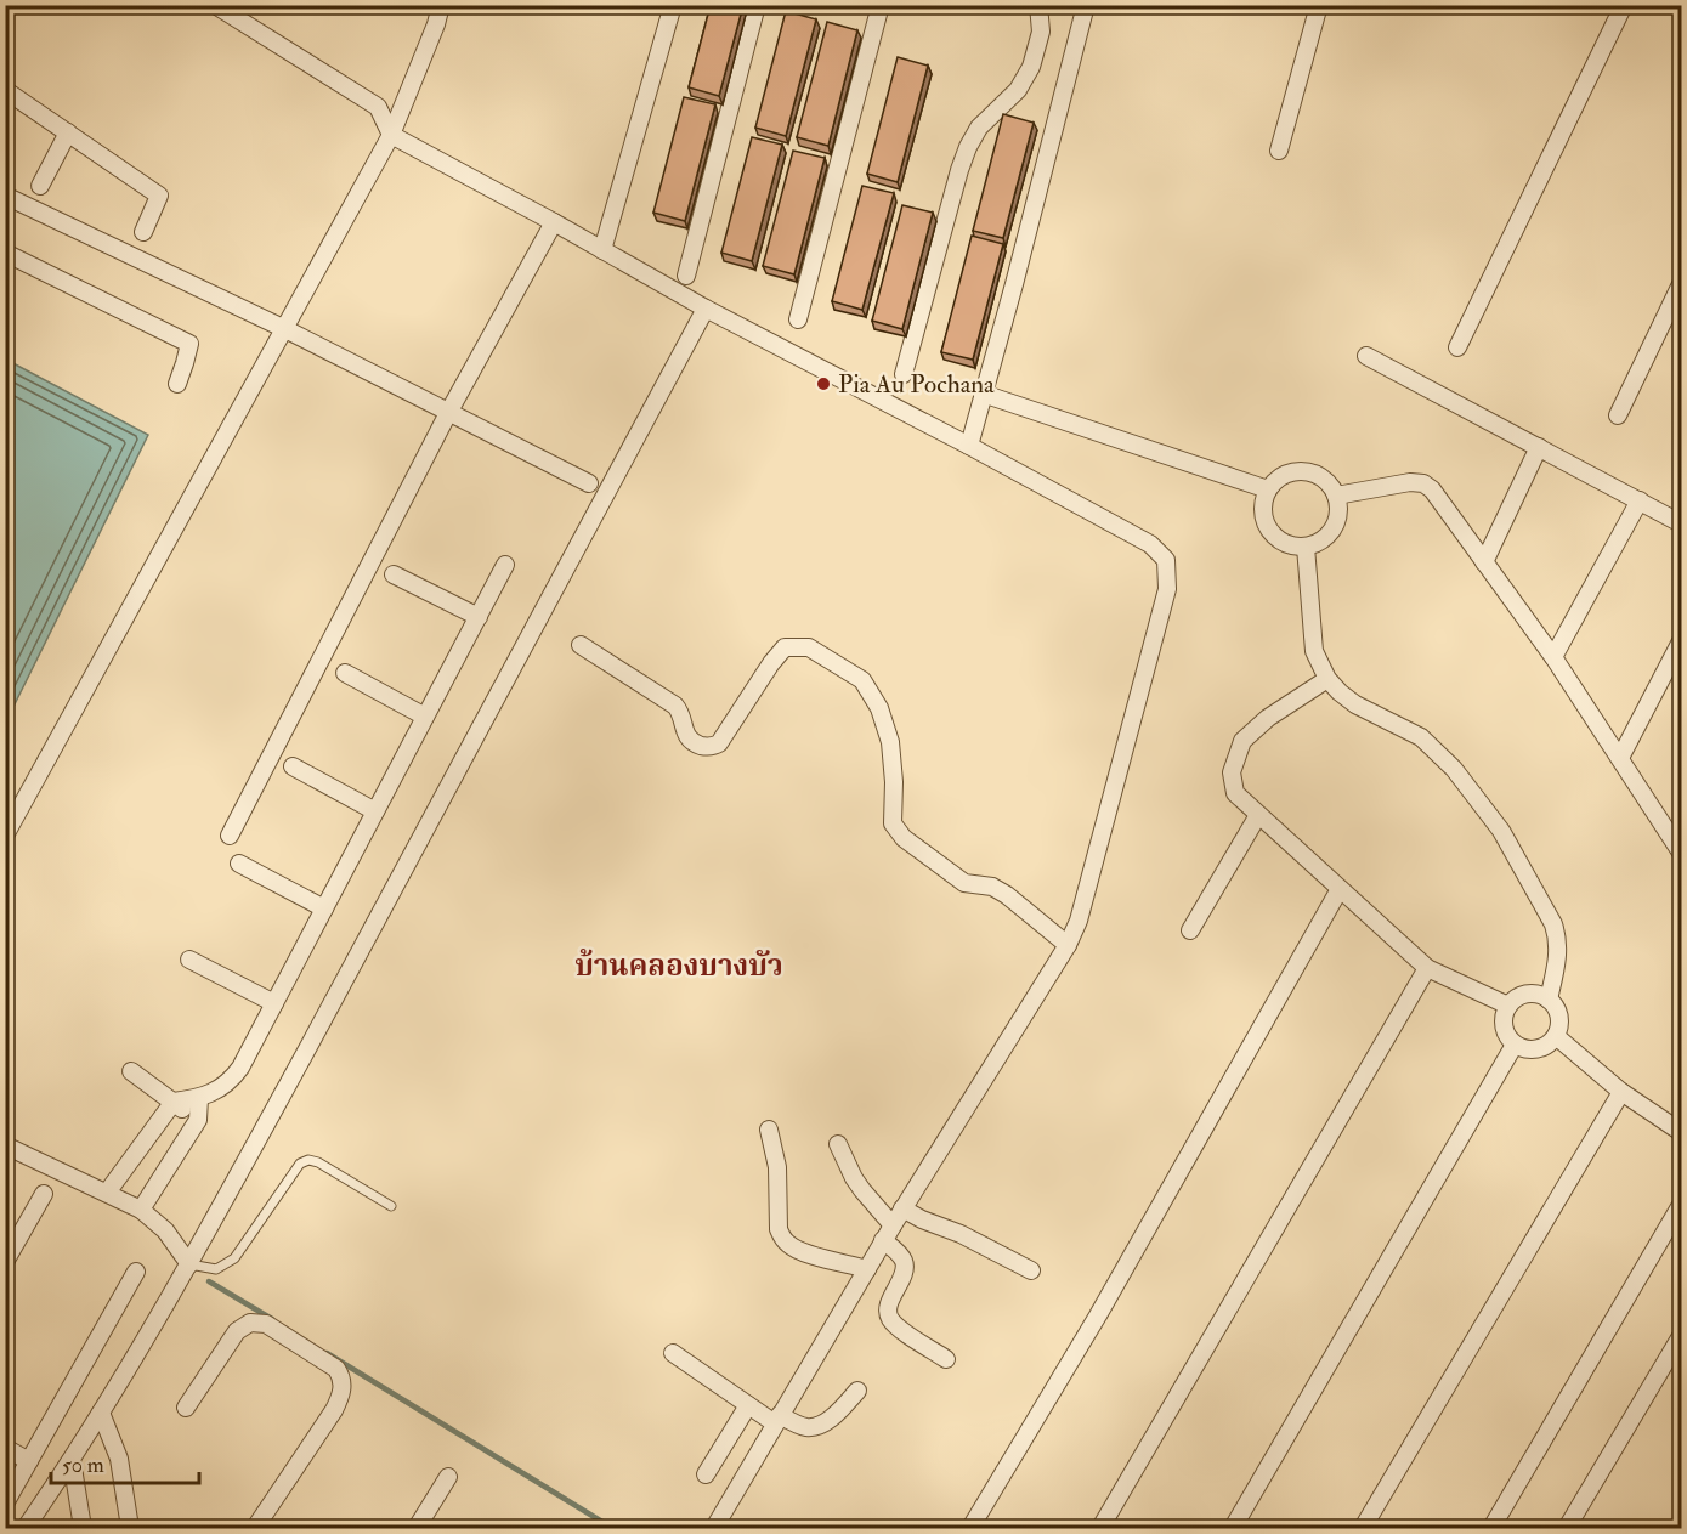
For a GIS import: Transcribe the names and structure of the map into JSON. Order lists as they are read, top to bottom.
{
  "districts": ["บ้านคลองบางบัว"],
  "places": ["Pia Au Pochana"],
  "scale_bar": "50 m"
}
